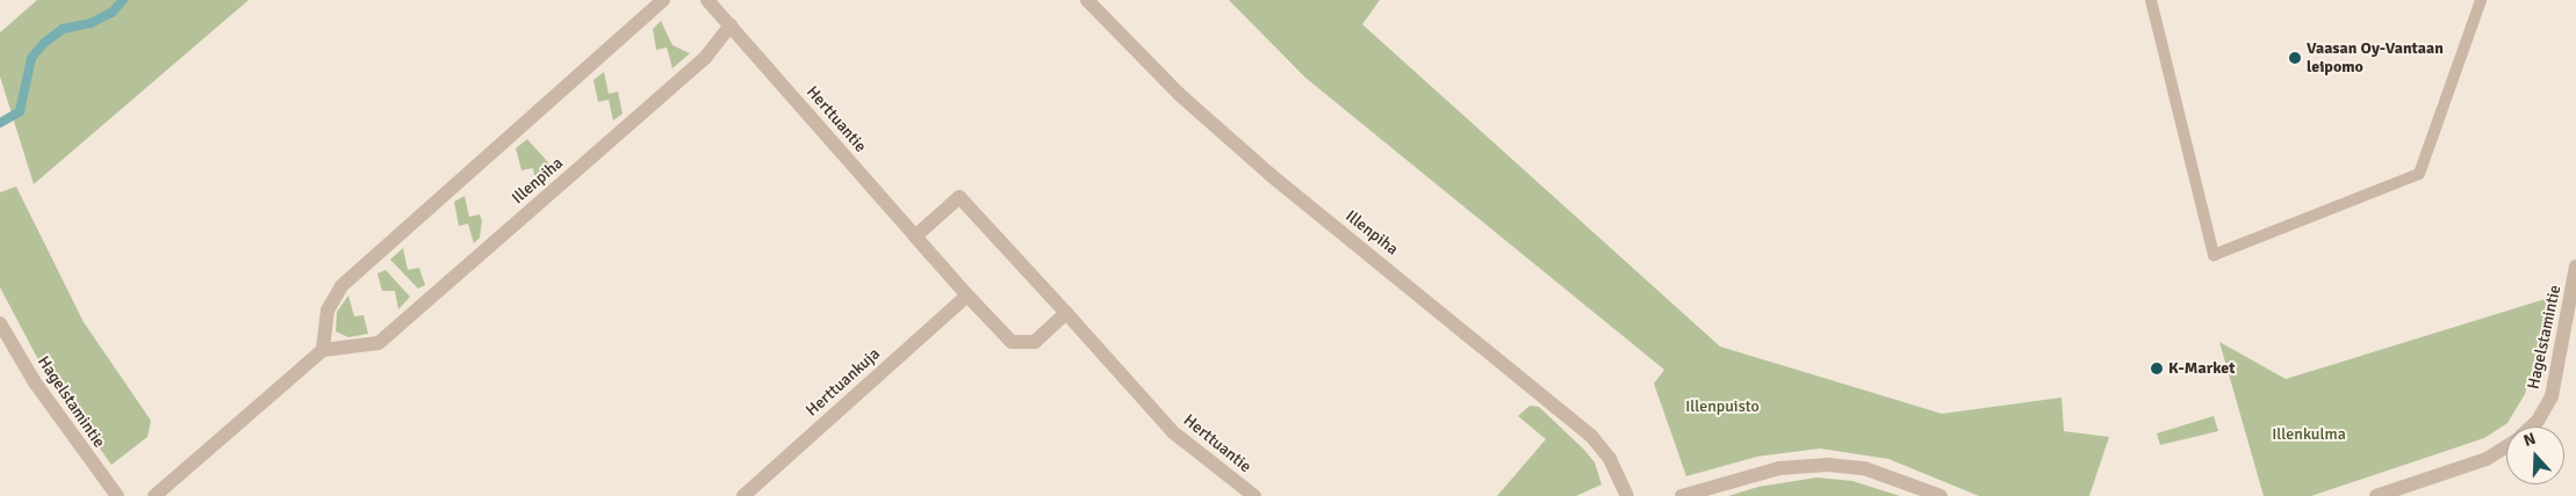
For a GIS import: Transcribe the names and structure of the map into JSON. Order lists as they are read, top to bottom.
{
  "streets": {
    "street": [
      "Herttuantie",
      "Illenpiha",
      "Hagelstamintie",
      "Herttuankuja"
    ]
  },
  "crossings": [
    ["Herttuantie", "Illenpiha"],
    ["Herttuantie", "Herttuankuja"]
  ],
  "parks": ["Illenpuisto", "Illenkulma"],
  "places": ["Vaasan Oy-Vantaan leipomo", "K-Market"],
  "north": "top"
}
